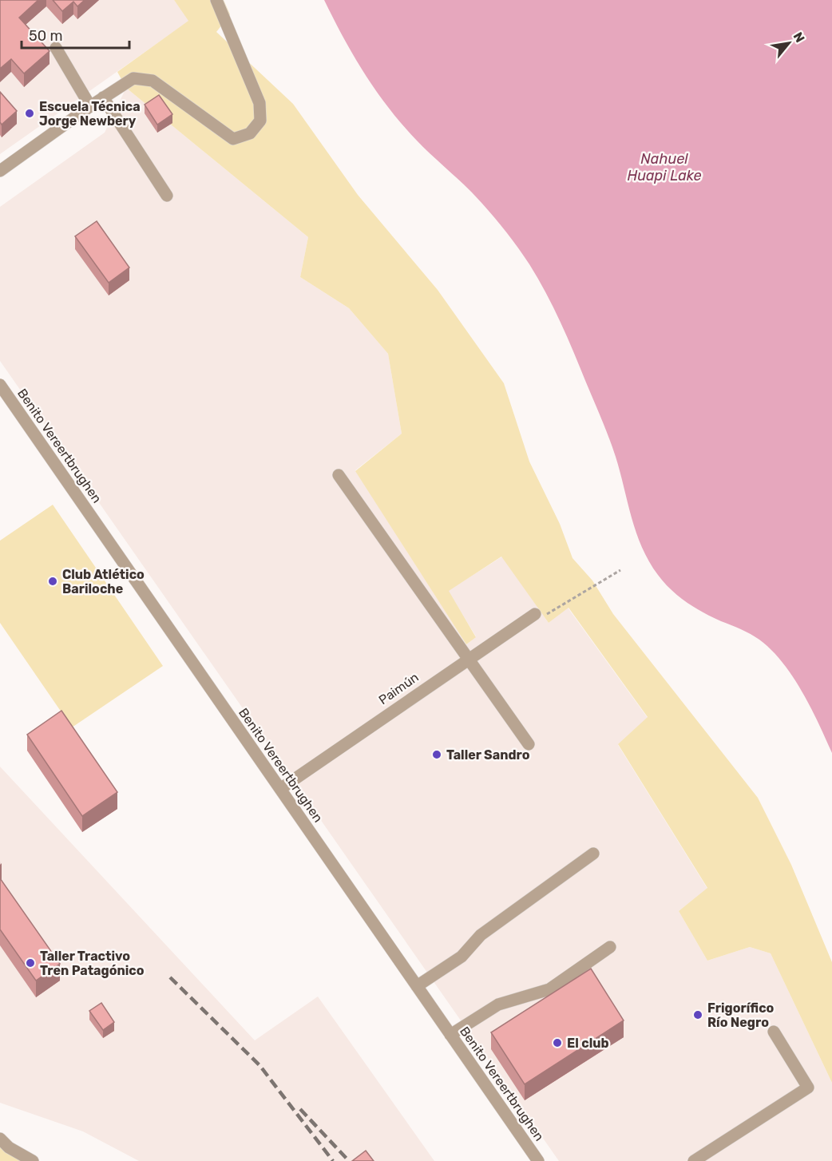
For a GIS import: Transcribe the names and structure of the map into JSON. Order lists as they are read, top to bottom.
{
  "streets": {
    "street": ["Benito Vereertbrughen", "Paimún"]
  },
  "crossings": [
    ["Benito Vereertbrughen", "Paimún"]
  ],
  "water": ["Nahuel Huapi Lake"],
  "places": [
    "Escuela Técnica Jorge Newbery",
    "Club Atlético Bariloche",
    "Taller Sandro",
    "Taller Tractivo Tren Patagónico",
    "Frigorífico Río Negro",
    "El club"
  ],
  "scale_bar": "50 m",
  "north": "top right"
}
